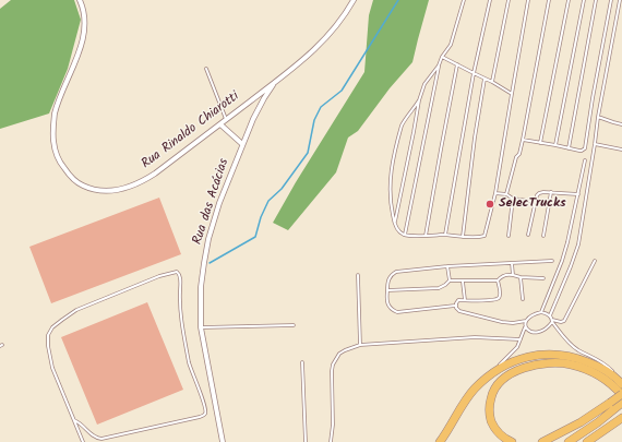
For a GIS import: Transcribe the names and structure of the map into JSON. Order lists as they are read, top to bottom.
{
  "streets": {
    "street": ["Rua Rinaldo Chiarotti", "Rua das Acácias"]
  },
  "crossings": [
    ["Rua Rinaldo Chiarotti", "Rua das Acácias"]
  ],
  "places": ["SelecTrucks"]
}
